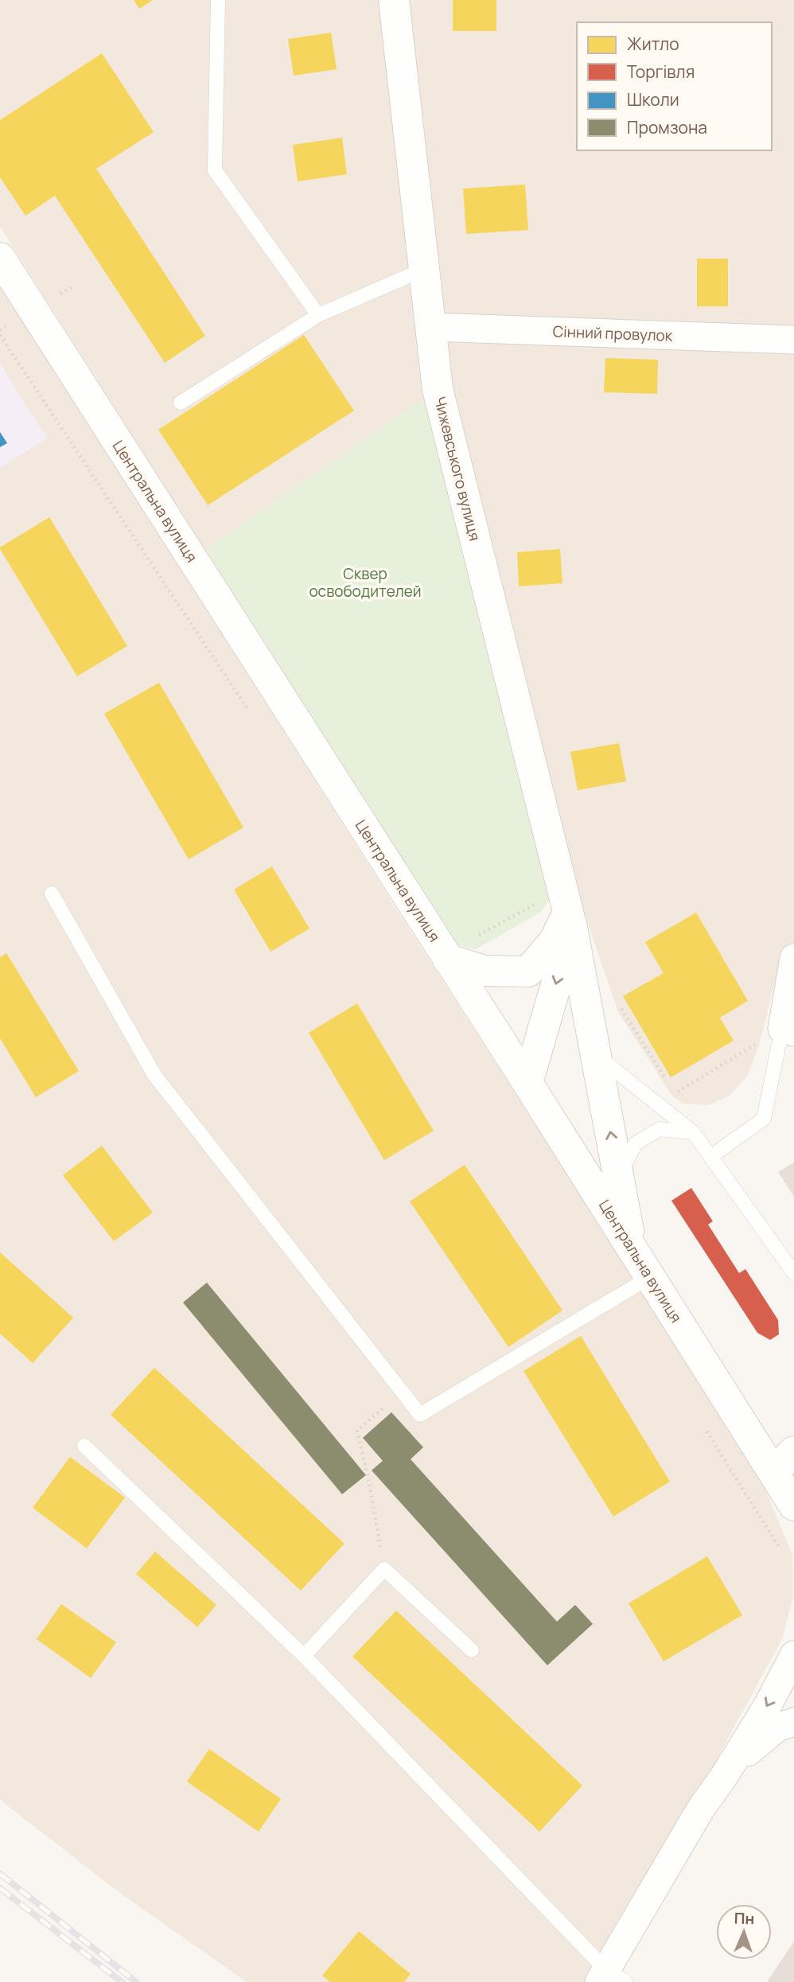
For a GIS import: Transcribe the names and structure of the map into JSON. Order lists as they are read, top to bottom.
{
  "streets": {
    "street": ["Сінний провулок", "Чижевського вулиця", "Центральна вулиця"]
  },
  "crossings": [
    ["Сінний провулок", "Чижевського вулиця"],
    ["Чижевського вулиця", "Центральна вулиця"]
  ],
  "parks": ["Сквер освободителей"],
  "legend": [
    "Житло",
    "Торгівля",
    "Школи",
    "Промзона"
  ],
  "north": "top"
}
